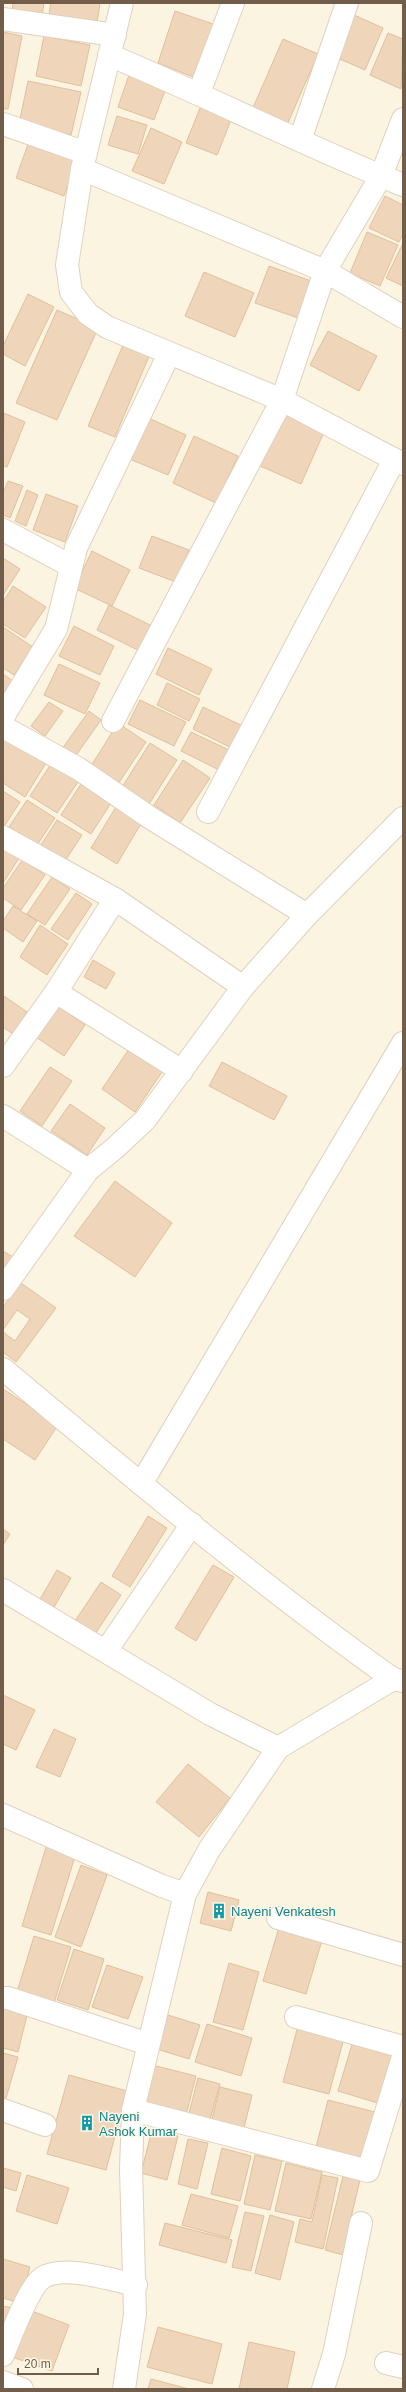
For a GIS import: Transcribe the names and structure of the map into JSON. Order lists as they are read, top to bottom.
{
  "places": {
    "building": ["Nayeni Venkatesh", "Nayeni Ashok Kumar"]
  },
  "scale_bar": "20 m"
}
